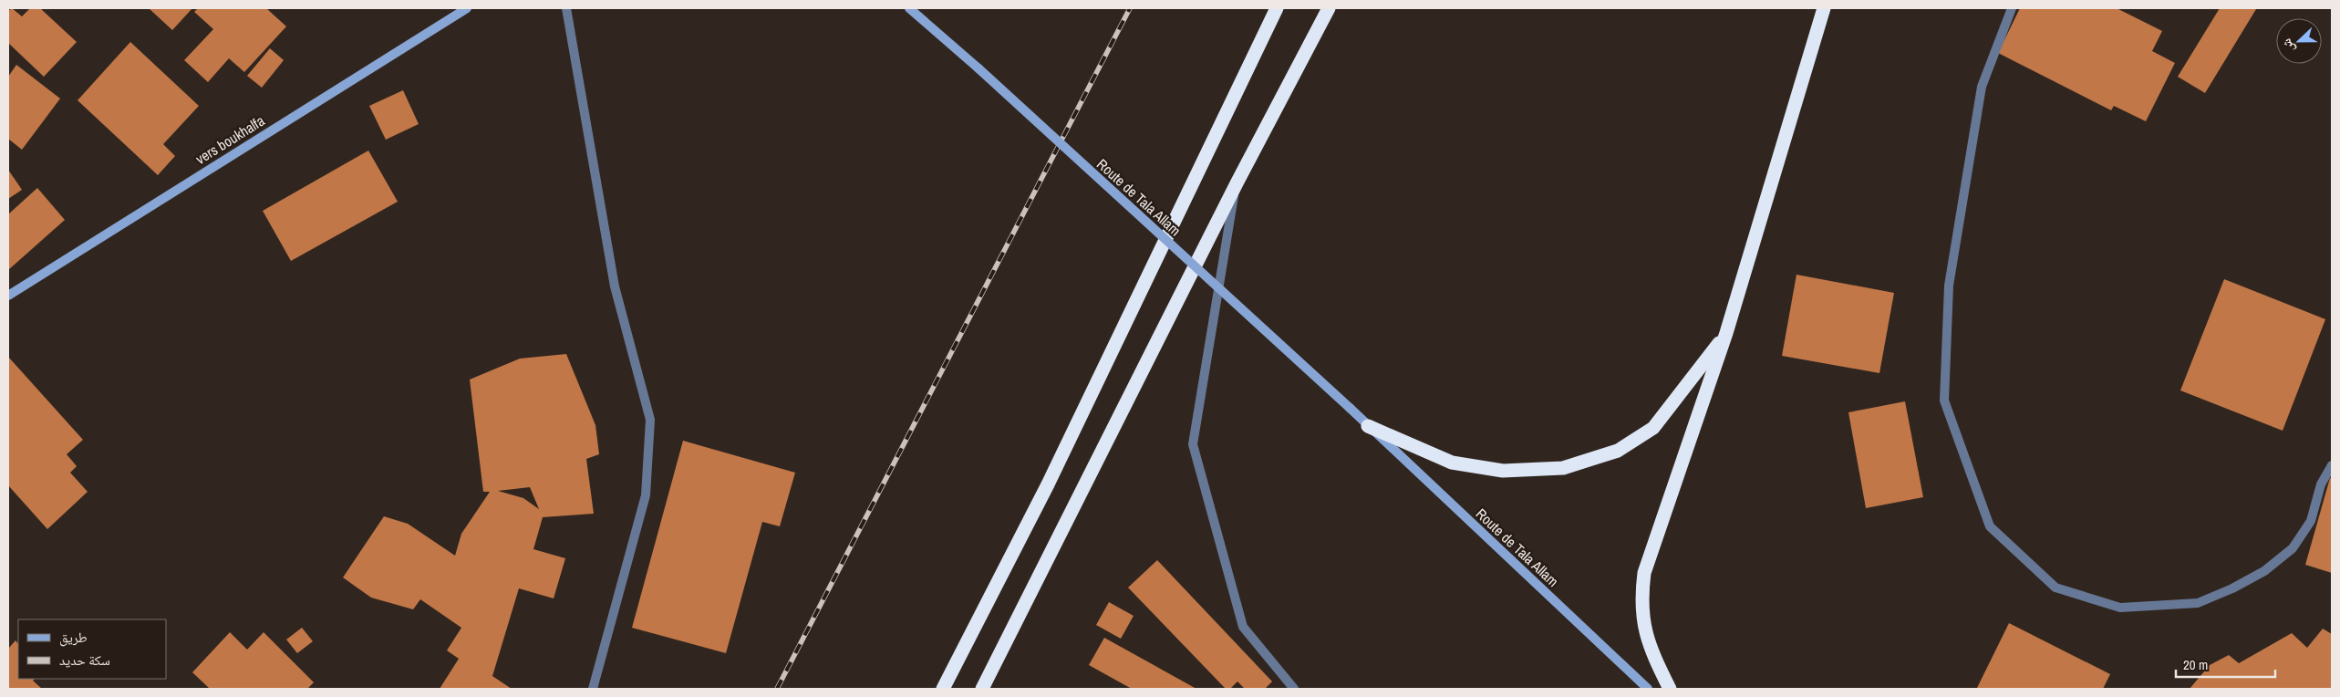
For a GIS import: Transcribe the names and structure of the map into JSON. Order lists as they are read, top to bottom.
{
  "streets": {
    "main road": ["vers boukhalfa", "Route de Tala Allam"]
  },
  "legend": ["طريق", "سكة حديد"],
  "scale_bar": "20 m",
  "north": "left"
}
